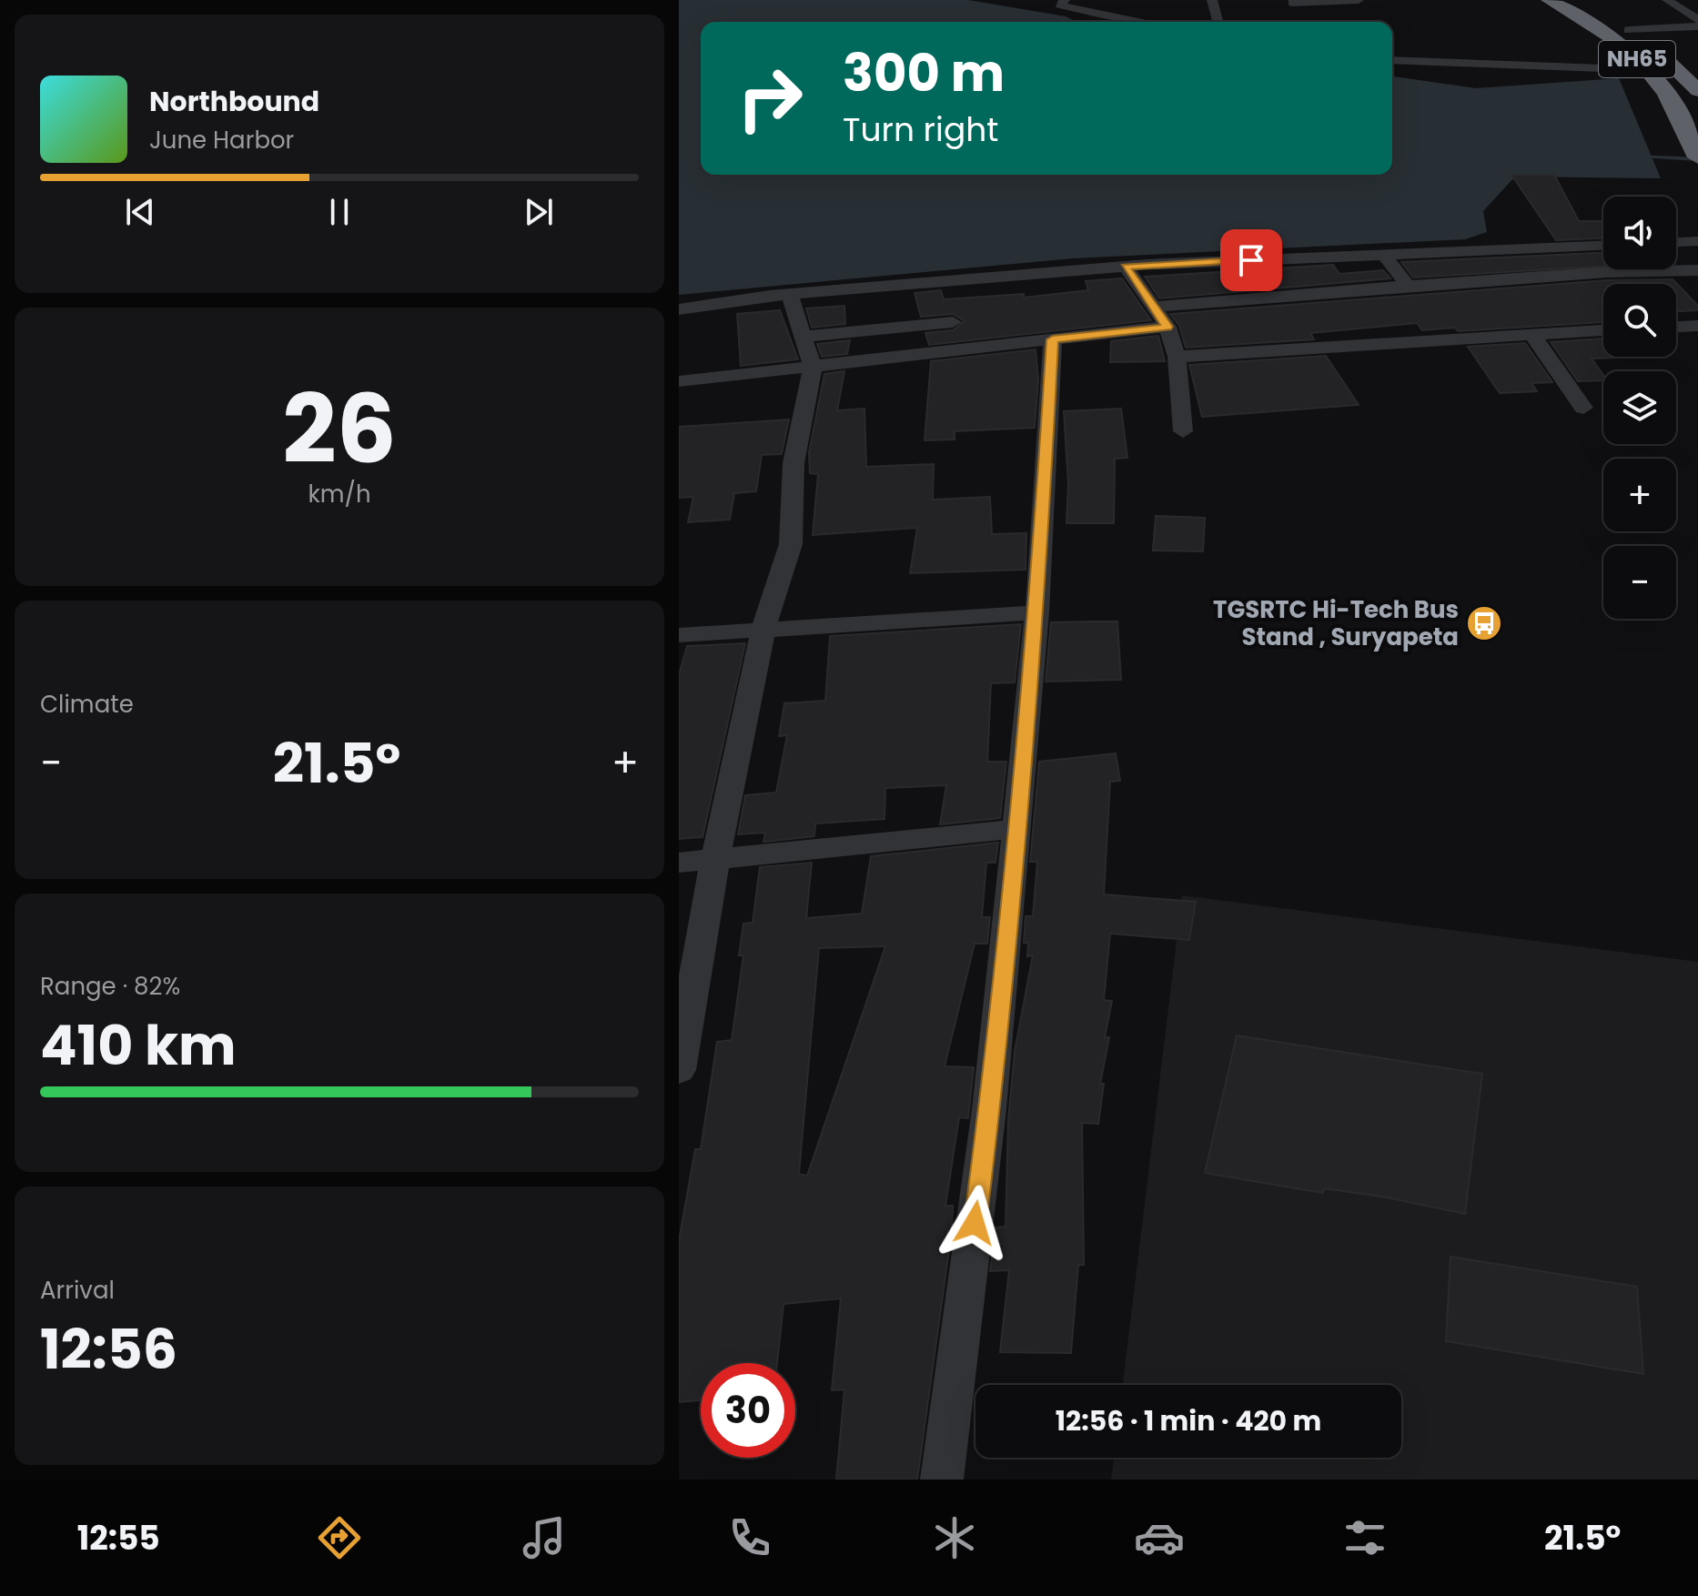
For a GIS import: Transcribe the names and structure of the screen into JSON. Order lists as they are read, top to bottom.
{
  "streets": {
    "highway": ["NH65"]
  },
  "places": {
    "bus stop": ["TGSRTC Hi-Tech Bus Stand , Suryapeta"]
  },
  "page": {
    "turn": ["300 m", "Turn right"],
    "song": ["Northbound", "June Harbor"],
    "map_buttons": ["+", "−"],
    "tile": [
      ["26", "km/h"],
      "Climate",
      ["Range · 82%", "410 km"],
      ["Arrival", "12:56"]
    ],
    "heat": ["−", "21.5°", "+"],
    "limit": "30",
    "trip": "12:56 · 1 min · 420 m",
    "tabs": ["12:55", "21.5°"]
  }
}
